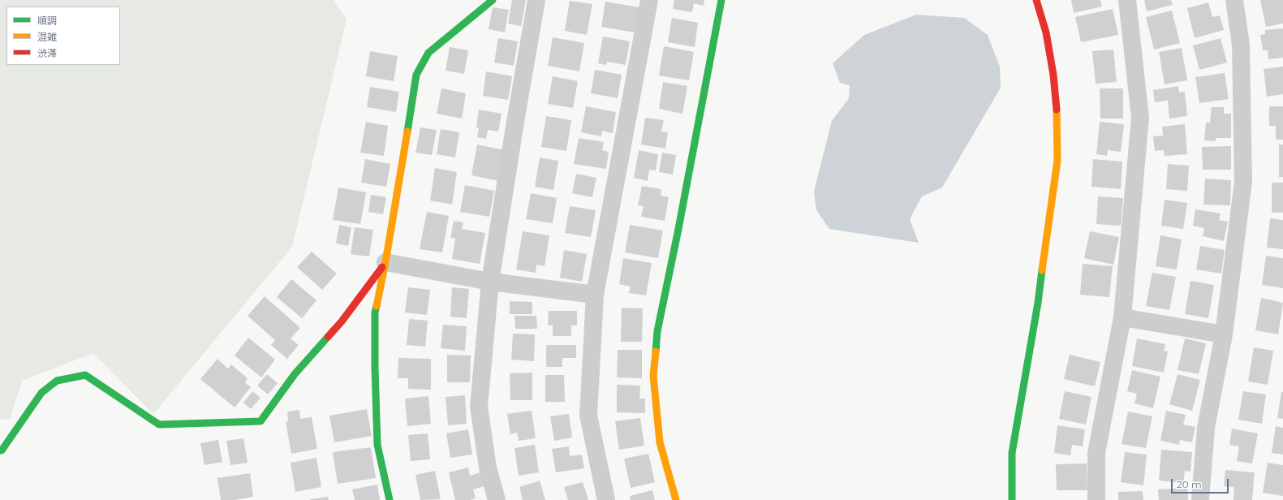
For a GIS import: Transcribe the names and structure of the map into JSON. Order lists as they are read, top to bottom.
{
  "legend": ["順調", "混雑", "渋滞"],
  "scale_bar": "20 m"
}
